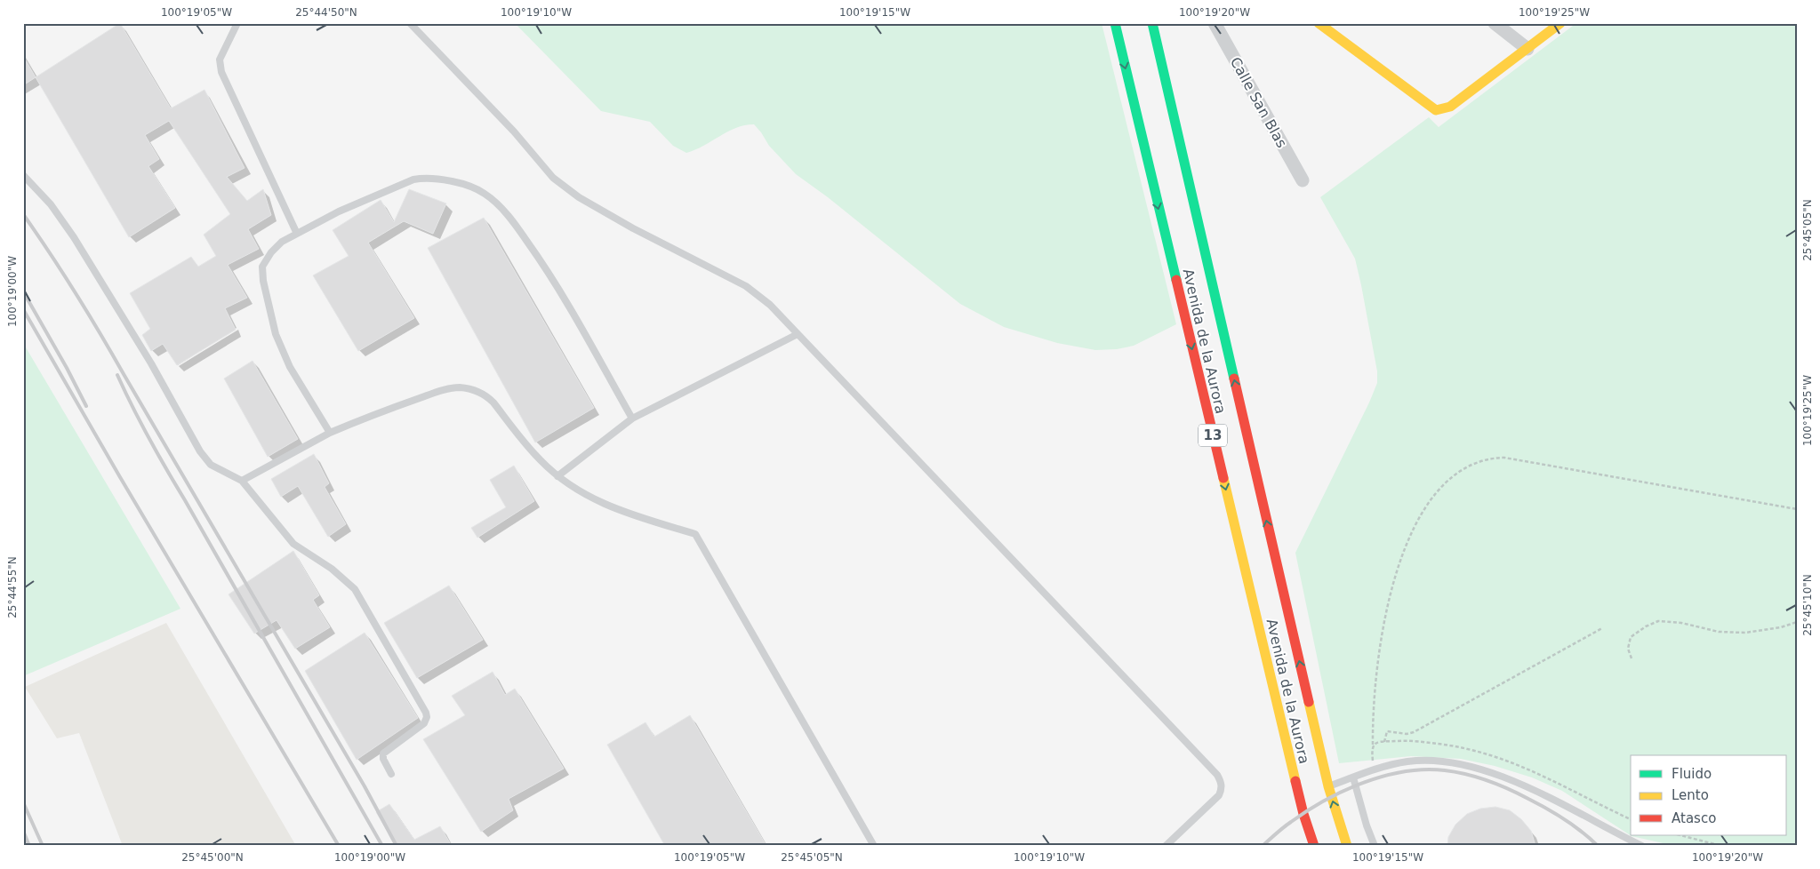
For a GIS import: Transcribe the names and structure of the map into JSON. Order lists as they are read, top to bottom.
{
  "streets": {
    "main road": ["Avenida de la Aurora", "13"],
    "street": ["Calle San Blas"]
  },
  "legend": ["Fluido", "Lento", "Atasco"],
  "coordinates": [
    "100°19'05\"W",
    "25°44'50\"N",
    "100°19'10\"W",
    "100°19'15\"W",
    "100°19'20\"W",
    "100°19'25\"W",
    "25°45'05\"N",
    "100°19'00\"W",
    "25°44'55\"N",
    "25°45'10\"N",
    "25°45'00\"N"
  ]
}
